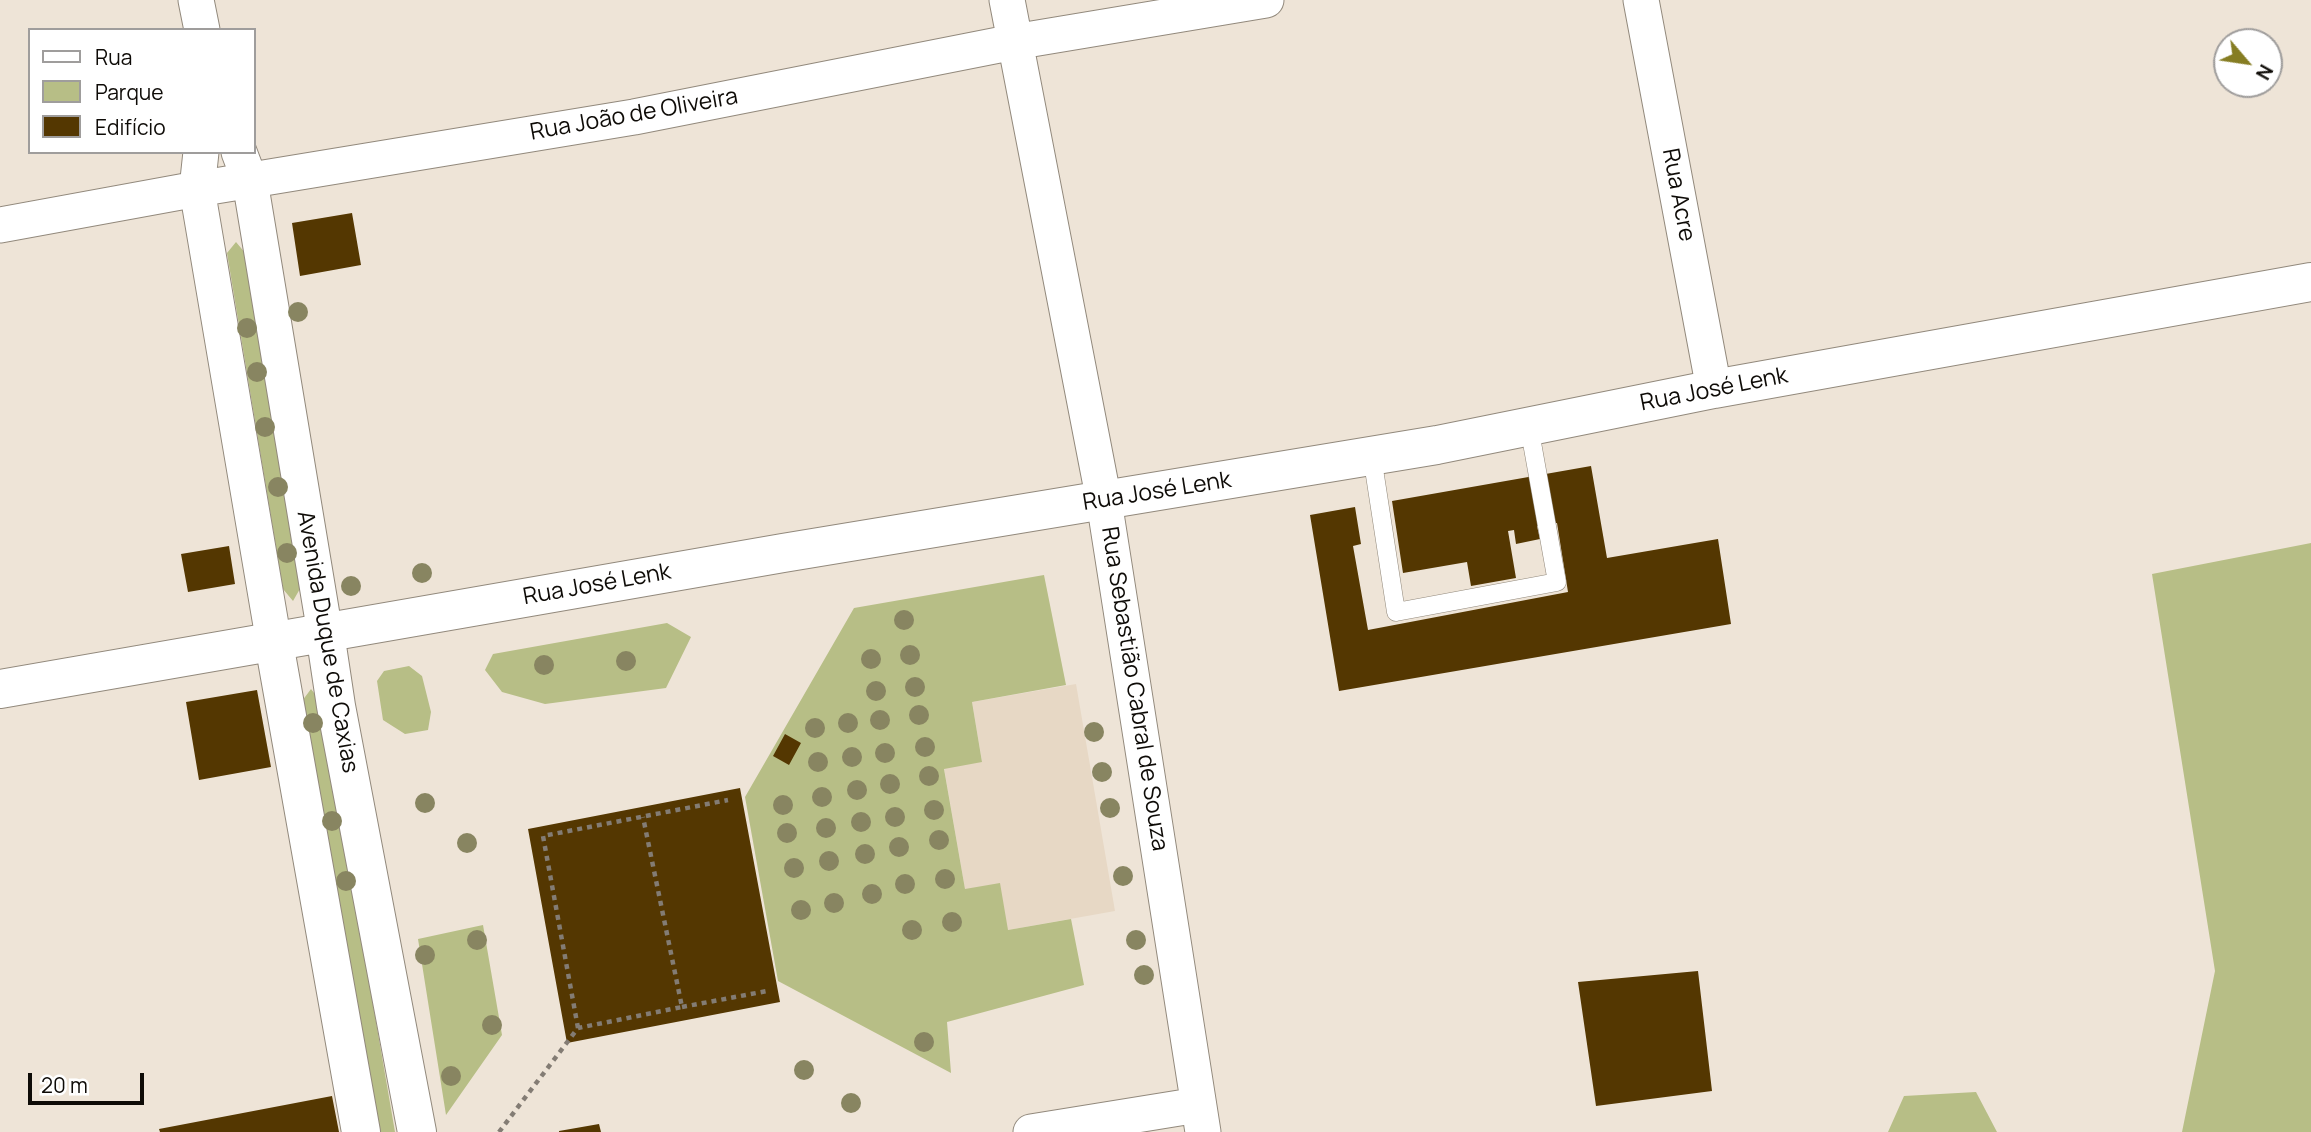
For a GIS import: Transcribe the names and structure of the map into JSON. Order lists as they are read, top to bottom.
{
  "streets": {
    "street": [
      "Rua João de Oliveira",
      "Rua Acre",
      "Rua José Lenk",
      "Avenida Duque de Caxias",
      "Rua Sebastião Cabral de Souza"
    ]
  },
  "crossings": [
    ["Rua João de Oliveira", "Avenida Duque de Caxias"],
    ["Rua João de Oliveira", "Rua Sebastião Cabral de Souza"],
    ["Rua Acre", "Rua José Lenk"],
    ["Rua José Lenk", "Avenida Duque de Caxias"],
    ["Rua José Lenk", "Rua Sebastião Cabral de Souza"]
  ],
  "legend": ["Rua", "Parque", "Edifício"],
  "scale_bar": "20 m",
  "north": "bottom right"
}
